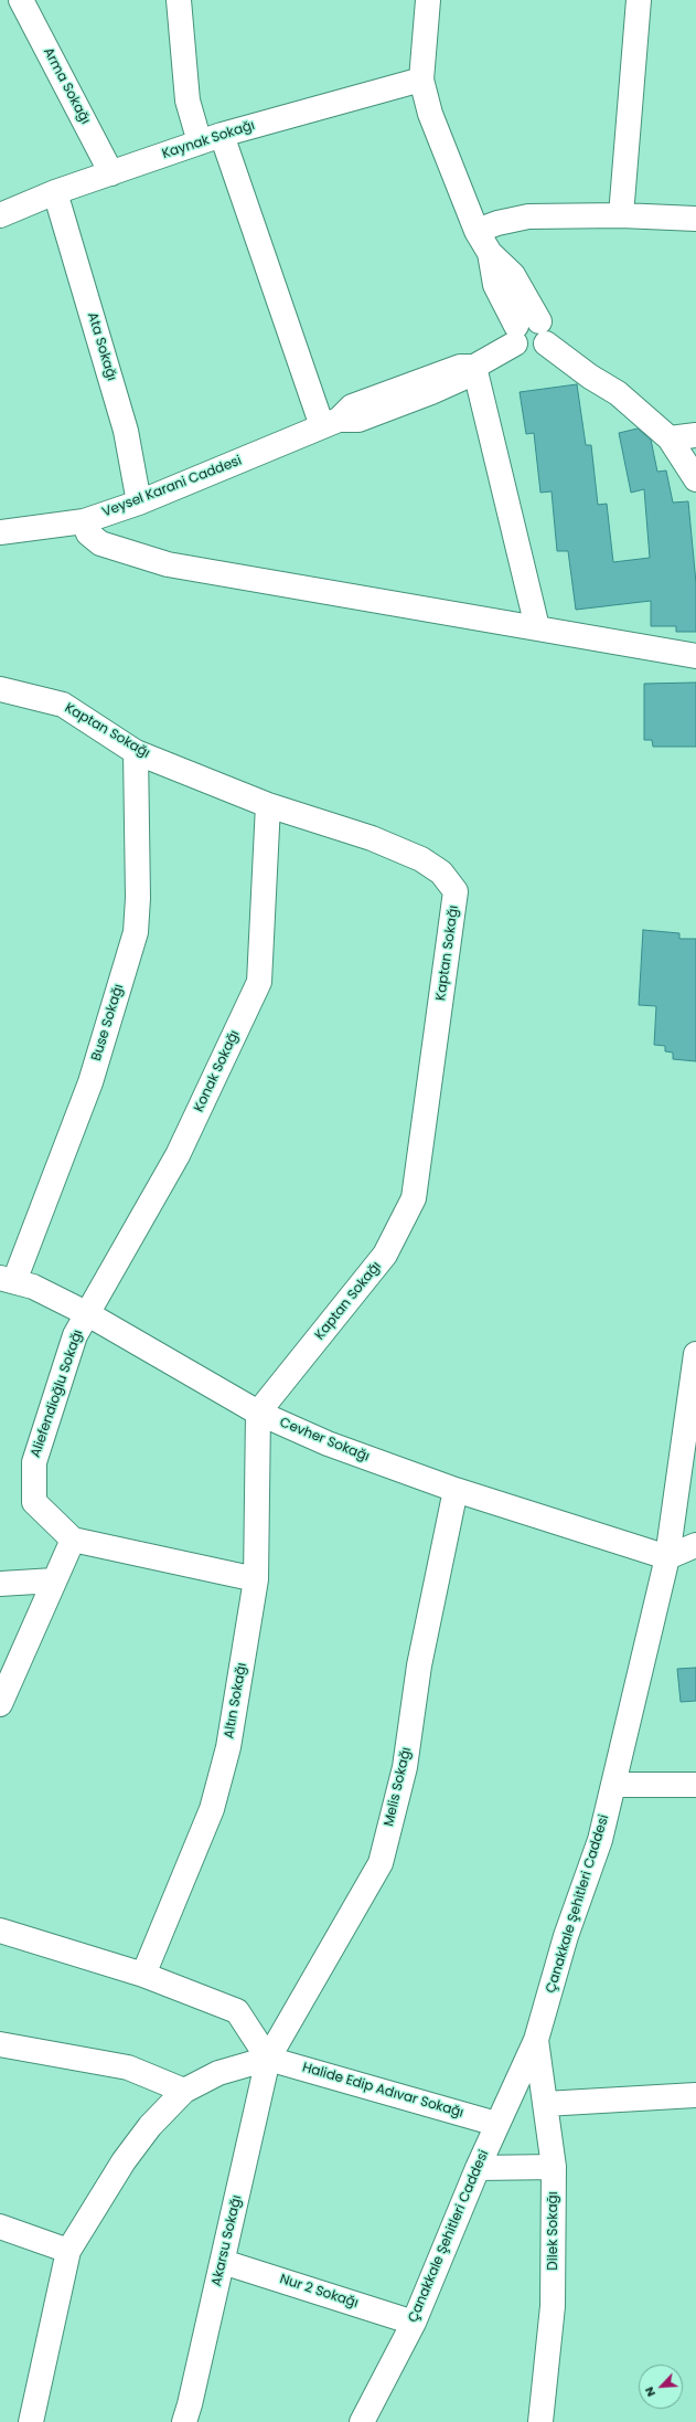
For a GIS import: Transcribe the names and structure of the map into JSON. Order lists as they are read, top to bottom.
{
  "streets": {
    "street": [
      "Arma Sokağı",
      "Kaynak Sokağı",
      "Ata Sokağı",
      "Veysel Karani Caddesi",
      "Kaptan Sokağı",
      "Buse Sokağı",
      "Konak Sokağı",
      "Aliefendioğlu Sokağı",
      "Cevher Sokağı",
      "Altın Sokağı",
      "Melis Sokağı",
      "Çanakkale Şehitleri Caddesi",
      "Halide Edip Adıvar Sokağı",
      "Dilek Sokağı",
      "Akarsu Sokağı",
      "Nur 2 Sokağı"
    ]
  },
  "crossings": [
    ["Arma Sokağı", "Kaynak Sokağı"],
    ["Kaynak Sokağı", "Ata Sokağı"],
    ["Ata Sokağı", "Veysel Karani Caddesi"],
    ["Kaptan Sokağı", "Buse Sokağı"],
    ["Kaptan Sokağı", "Konak Sokağı"],
    ["Kaptan Sokağı", "Cevher Sokağı"],
    ["Kaptan Sokağı", "Altın Sokağı"],
    ["Buse Sokağı", "Cevher Sokağı"],
    ["Konak Sokağı", "Aliefendioğlu Sokağı"],
    ["Konak Sokağı", "Cevher Sokağı"],
    ["Aliefendioğlu Sokağı", "Cevher Sokağı"],
    ["Cevher Sokağı", "Altın Sokağı"],
    ["Cevher Sokağı", "Melis Sokağı"],
    ["Cevher Sokağı", "Çanakkale Şehitleri Caddesi"],
    ["Melis Sokağı", "Halide Edip Adıvar Sokağı"],
    ["Melis Sokağı", "Akarsu Sokağı"],
    ["Çanakkale Şehitleri Caddesi", "Halide Edip Adıvar Sokağı"],
    ["Çanakkale Şehitleri Caddesi", "Dilek Sokağı"],
    ["Çanakkale Şehitleri Caddesi", "Nur 2 Sokağı"],
    ["Halide Edip Adıvar Sokağı", "Akarsu Sokağı"],
    ["Akarsu Sokağı", "Nur 2 Sokağı"]
  ],
  "north": "bottom left"
}
